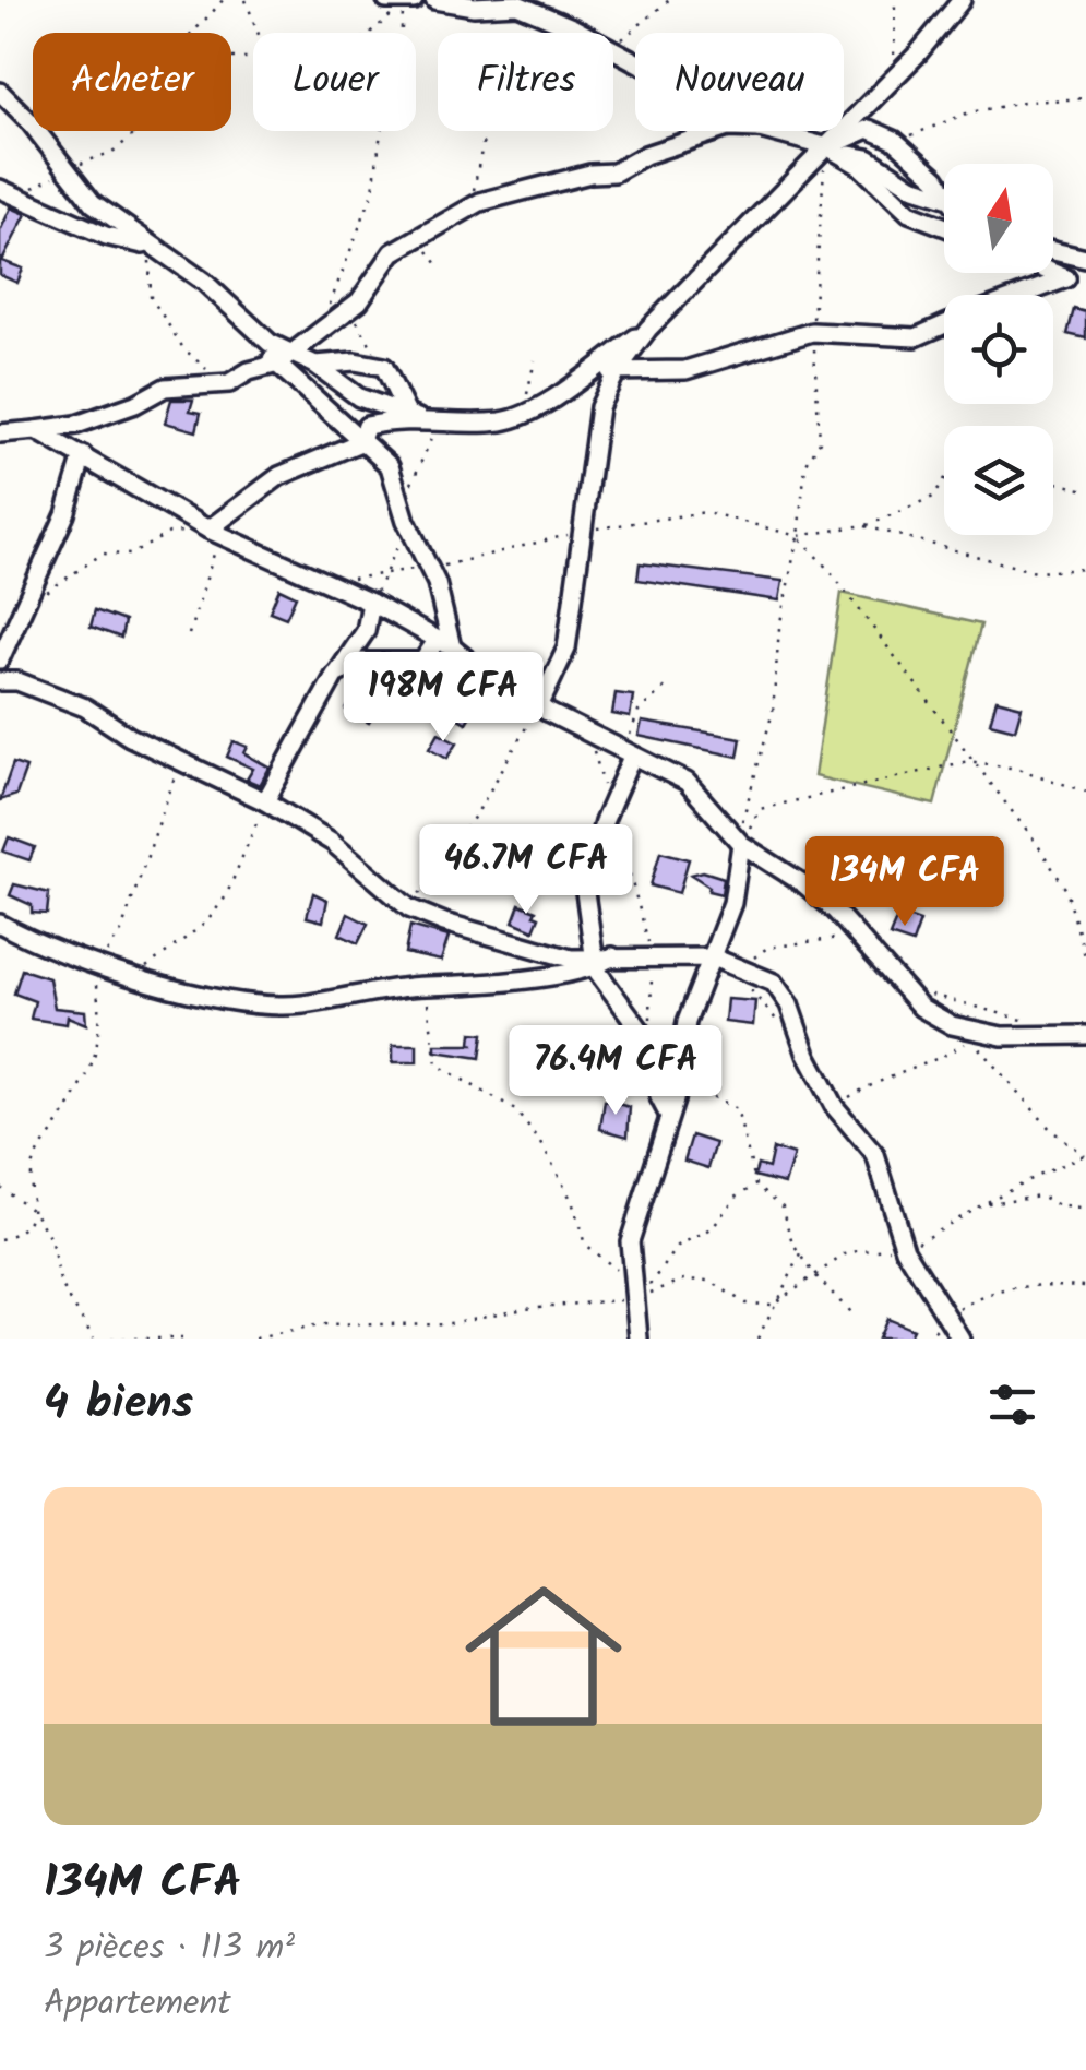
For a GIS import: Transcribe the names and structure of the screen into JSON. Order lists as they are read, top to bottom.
{
  "north": "top",
  "page": {
    "chip": [
      "Acheter",
      "Louer",
      "Filtres",
      "Nouveau"
    ],
    "price": [
      "198M CFA",
      "46.7M CFA",
      "134M CFA",
      "76.4M CFA"
    ],
    "heading": "4 biens",
    "list": [
      {
        "name": "134M CFA",
        "note": "3 pièces · 113 m² · Appartement"
      }
    ]
  }
}
